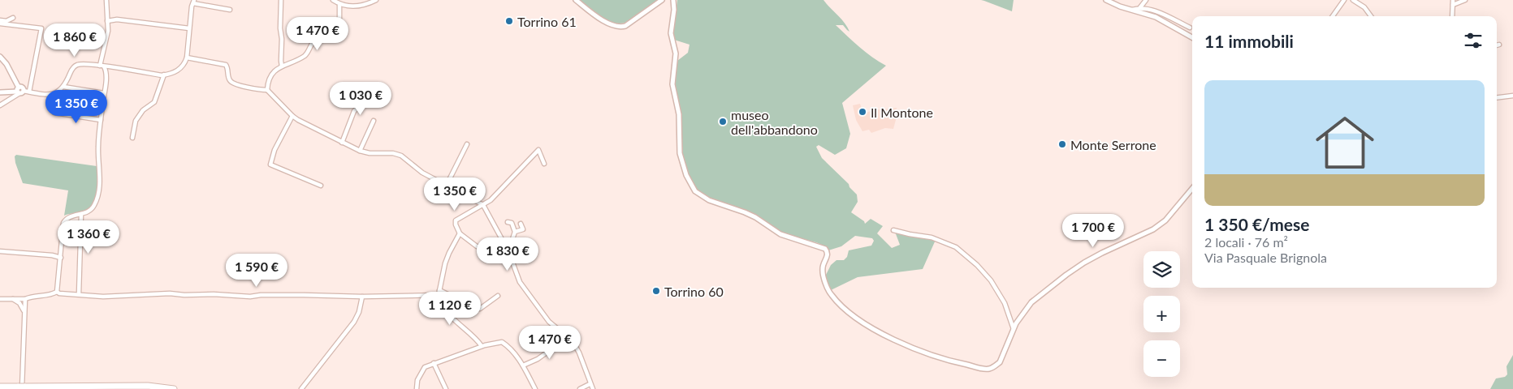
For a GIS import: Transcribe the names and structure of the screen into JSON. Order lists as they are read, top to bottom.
{
  "places": [
    "Torrino 61",
    "Il Montone",
    "museo dell'abbandono",
    "Monte Serrone",
    "Torrino 60"
  ],
  "page": {
    "heading": "11 immobili",
    "price": [
      "1 470 €",
      "1 860 €",
      "1 030 €",
      "1 350 €",
      "1 350 €",
      "1 700 €",
      "1 360 €",
      "1 830 €",
      "1 590 €",
      "1 120 €",
      "1 470 €"
    ],
    "list": [
      {
        "name": "1 350 €/mese",
        "note": "2 locali · 76 m² · Via Pasquale Brignola"
      }
    ],
    "map_buttons": ["+", "−"]
  }
}
